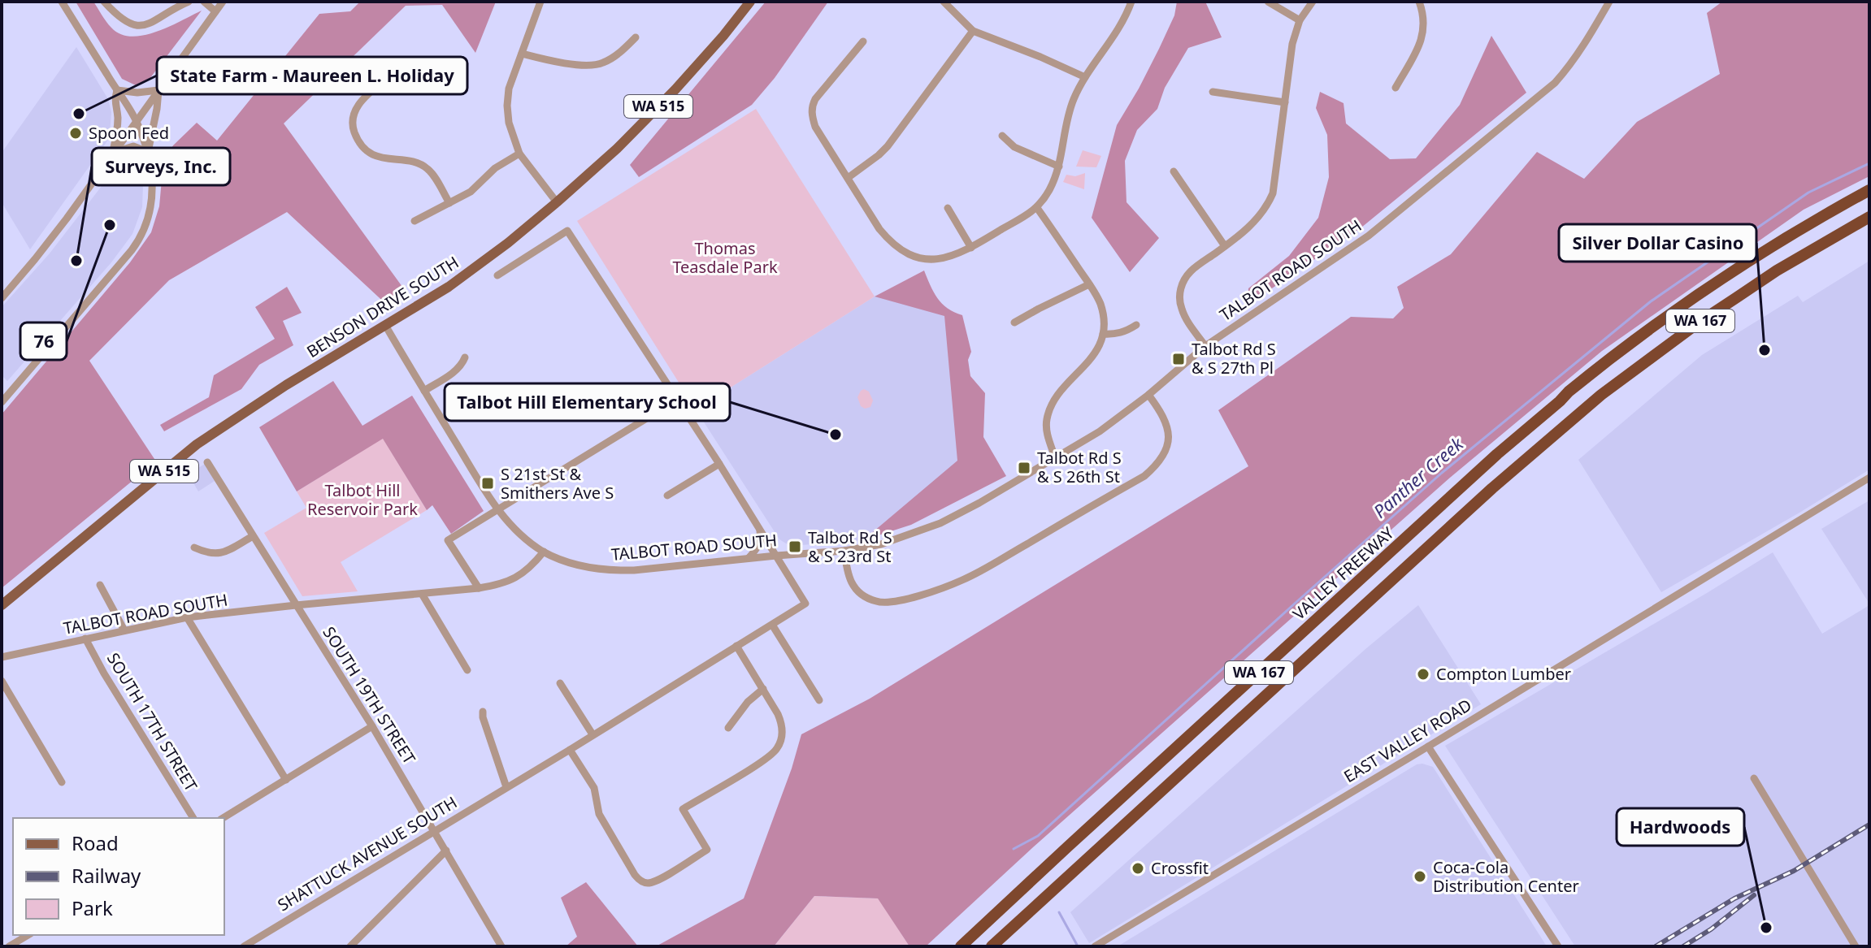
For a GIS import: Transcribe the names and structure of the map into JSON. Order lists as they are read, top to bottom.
{
  "streets": {
    "highway": ["WA 167", "VALLEY FREEWAY"],
    "main road": ["WA 515", "BENSON DRIVE SOUTH"],
    "street": [
      "TALBOT ROAD SOUTH",
      "SOUTH 19TH STREET",
      "SOUTH 17TH STREET",
      "EAST VALLEY ROAD",
      "SHATTUCK AVENUE SOUTH"
    ]
  },
  "crossings": [
    ["TALBOT ROAD SOUTH", "SOUTH 19TH STREET"],
    ["TALBOT ROAD SOUTH", "SOUTH 17TH STREET"],
    ["TALBOT ROAD SOUTH", "SHATTUCK AVENUE SOUTH"],
    ["SOUTH 19TH STREET", "SHATTUCK AVENUE SOUTH"]
  ],
  "water": ["Panther Creek"],
  "parks": ["Thomas Teasdale Park", "Talbot Hill Reservoir Park"],
  "places": {
    "other": [
      "State Farm - Maureen L. Holiday",
      "Spoon Fed",
      "76",
      "Surveys, Inc.",
      "Silver Dollar Casino",
      "Talbot Hill Elementary School",
      "Compton Lumber",
      "Crossfit",
      "Coca-Cola Distribution Center",
      "Hardwoods"
    ],
    "transit": [
      "Talbot Rd S & S 27th Pl",
      "Talbot Rd S & S 26th St",
      "S 21st St & Smithers Ave S",
      "Talbot Rd S & S 23rd St"
    ]
  },
  "legend": ["Road", "Railway", "Park"]
}
